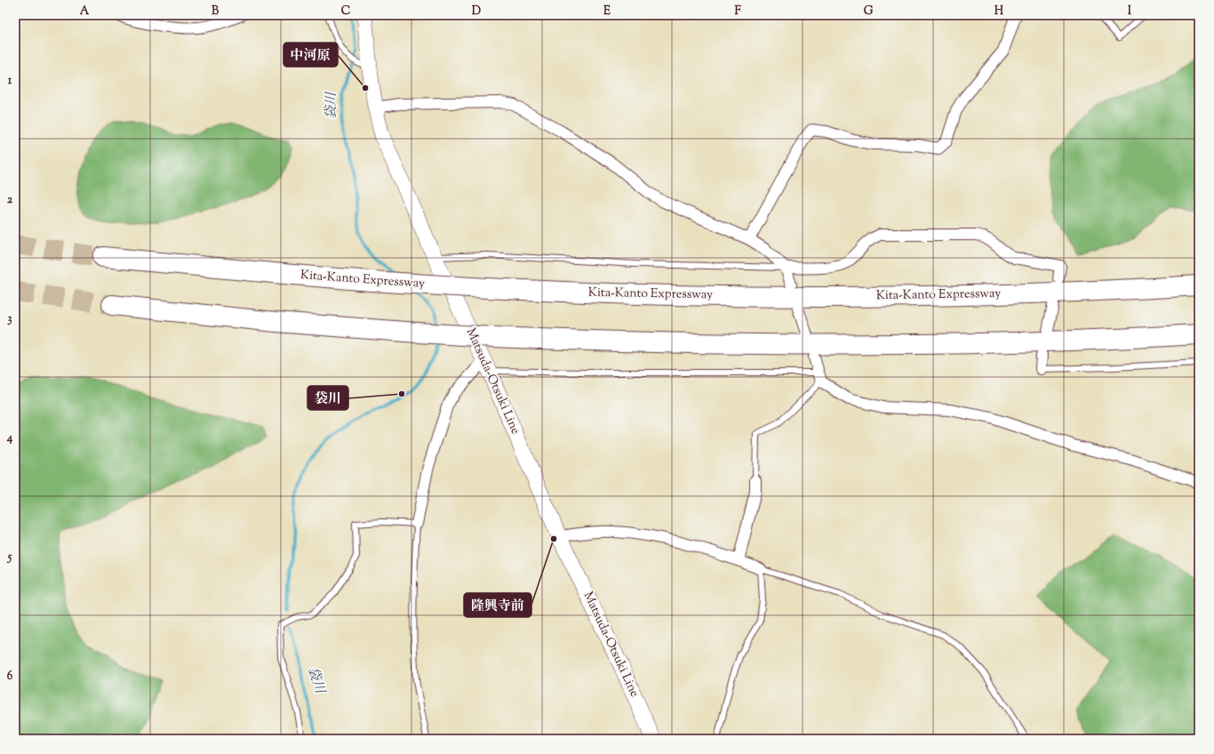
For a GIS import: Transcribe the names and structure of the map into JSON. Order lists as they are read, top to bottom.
{
  "streets": {
    "highway": ["Kita-Kanto Expressway"],
    "main road": ["Matsuda-Otsuki Line"]
  },
  "water": ["袋川"],
  "places": ["中河原", "袋川", "隆興寺前"],
  "grid": {
    "columns": [
      "A",
      "B",
      "C",
      "D",
      "E",
      "F",
      "G",
      "H",
      "I"
    ],
    "rows": [
      "1",
      "2",
      "3",
      "4",
      "5",
      "6"
    ]
  }
}
